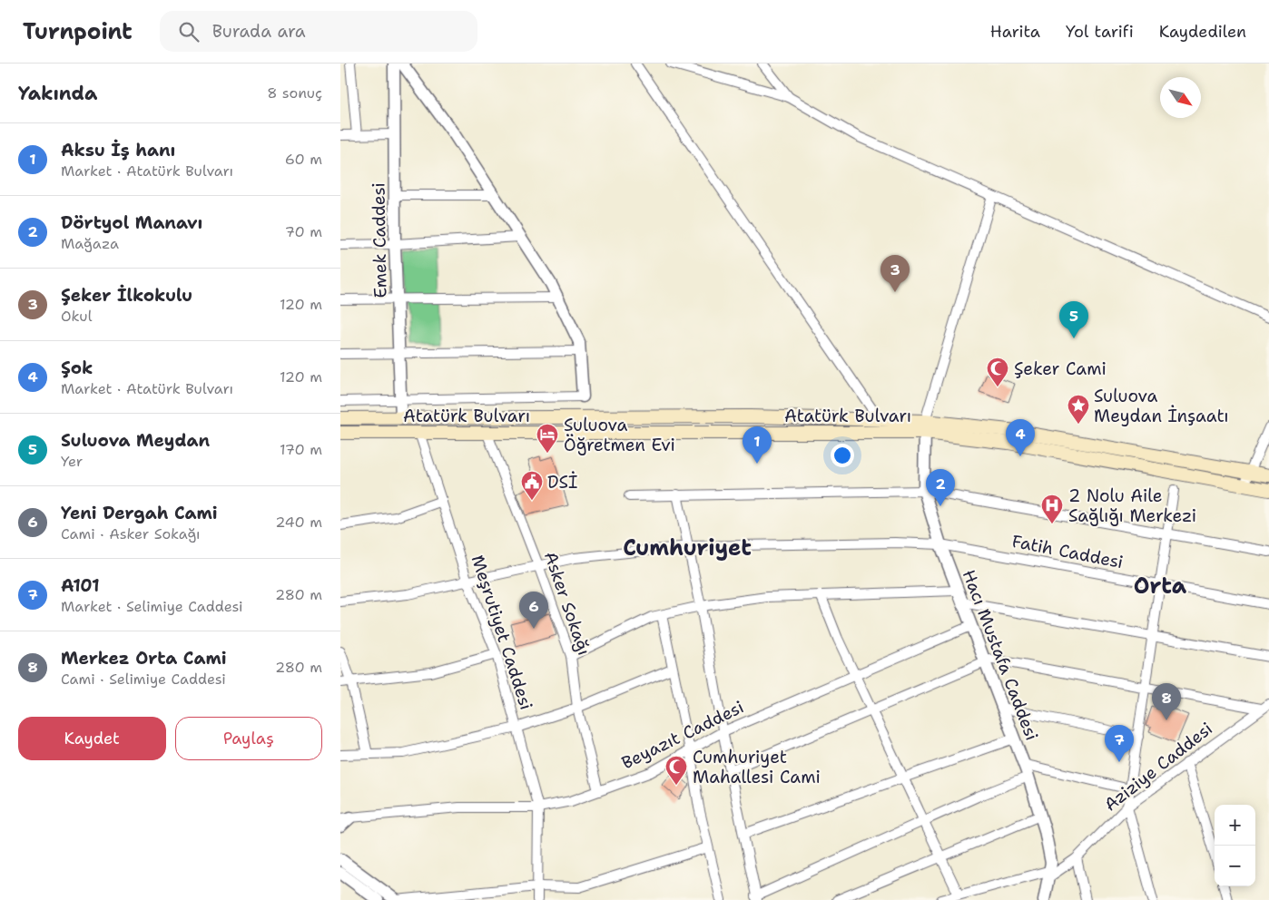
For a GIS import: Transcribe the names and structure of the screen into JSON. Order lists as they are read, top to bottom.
{
  "streets": {
    "main road": ["Atatürk Bulvarı"],
    "street": [
      "Emek Caddesi",
      "Fatih Caddesi",
      "Asker Sokağı",
      "Meşrutiyet Caddesi",
      "Hacı Mustafa Caddesi",
      "Beyazıt Caddesi",
      "Aziziye Caddesi"
    ]
  },
  "crossings": [
    ["Emek Caddesi", "Atatürk Bulvarı"],
    ["Atatürk Bulvarı", "Asker Sokağı"],
    ["Atatürk Bulvarı", "Meşrutiyet Caddesi"],
    ["Atatürk Bulvarı", "Hacı Mustafa Caddesi"],
    ["Fatih Caddesi", "Asker Sokağı"],
    ["Fatih Caddesi", "Meşrutiyet Caddesi"],
    ["Fatih Caddesi", "Hacı Mustafa Caddesi"],
    ["Asker Sokağı", "Beyazıt Caddesi"],
    ["Meşrutiyet Caddesi", "Beyazıt Caddesi"],
    ["Hacı Mustafa Caddesi", "Beyazıt Caddesi"],
    ["Hacı Mustafa Caddesi", "Aziziye Caddesi"]
  ],
  "districts": ["Cumhuriyet", "Orta"],
  "places": {
    "mosque": ["Şeker Cami", "Cumhuriyet Mahallesi Cami"],
    "place": ["Suluova Meydan İnşaatı"],
    "hotel": ["Suluova Öğretmen Evi"],
    "public building": ["DSİ"],
    "hospital": ["2 Nolu Aile Sağlığı Merkezi"]
  },
  "north": "bottom right",
  "page": {
    "header": "Turnpoint",
    "search": "Burada ara",
    "nav": ["Harita", "Yol tarifi", "Kaydedilen"],
    "heading": ["Yakında", "8 sonuç"],
    "list": [
      {
        "mark": "1",
        "name": "Aksu İş hanı",
        "note": "Market · Atatürk Bulvarı",
        "value": "60 m"
      },
      {
        "mark": "2",
        "name": "Dörtyol Manavı",
        "note": "Mağaza",
        "value": "70 m"
      },
      {
        "mark": "3",
        "name": "Şeker İlkokulu",
        "note": "Okul",
        "value": "120 m"
      },
      {
        "mark": "4",
        "name": "Şok",
        "note": "Market · Atatürk Bulvarı",
        "value": "120 m"
      },
      {
        "mark": "5",
        "name": "Suluova Meydan",
        "note": "Yer",
        "value": "170 m"
      },
      {
        "mark": "6",
        "name": "Yeni Dergah Cami",
        "note": "Cami · Asker Sokağı",
        "value": "240 m"
      },
      {
        "mark": "7",
        "name": "A101",
        "note": "Market · Selimiye Caddesi",
        "value": "280 m"
      },
      {
        "mark": "8",
        "name": "Merkez Orta Cami",
        "note": "Cami · Selimiye Caddesi",
        "value": "280 m"
      }
    ],
    "pins": [
      "3",
      "5",
      "4",
      "1",
      "2",
      "6",
      "8",
      "7"
    ],
    "buttons": ["Kaydet", "Paylaş"],
    "map_buttons": ["+", "−"]
  }
}
